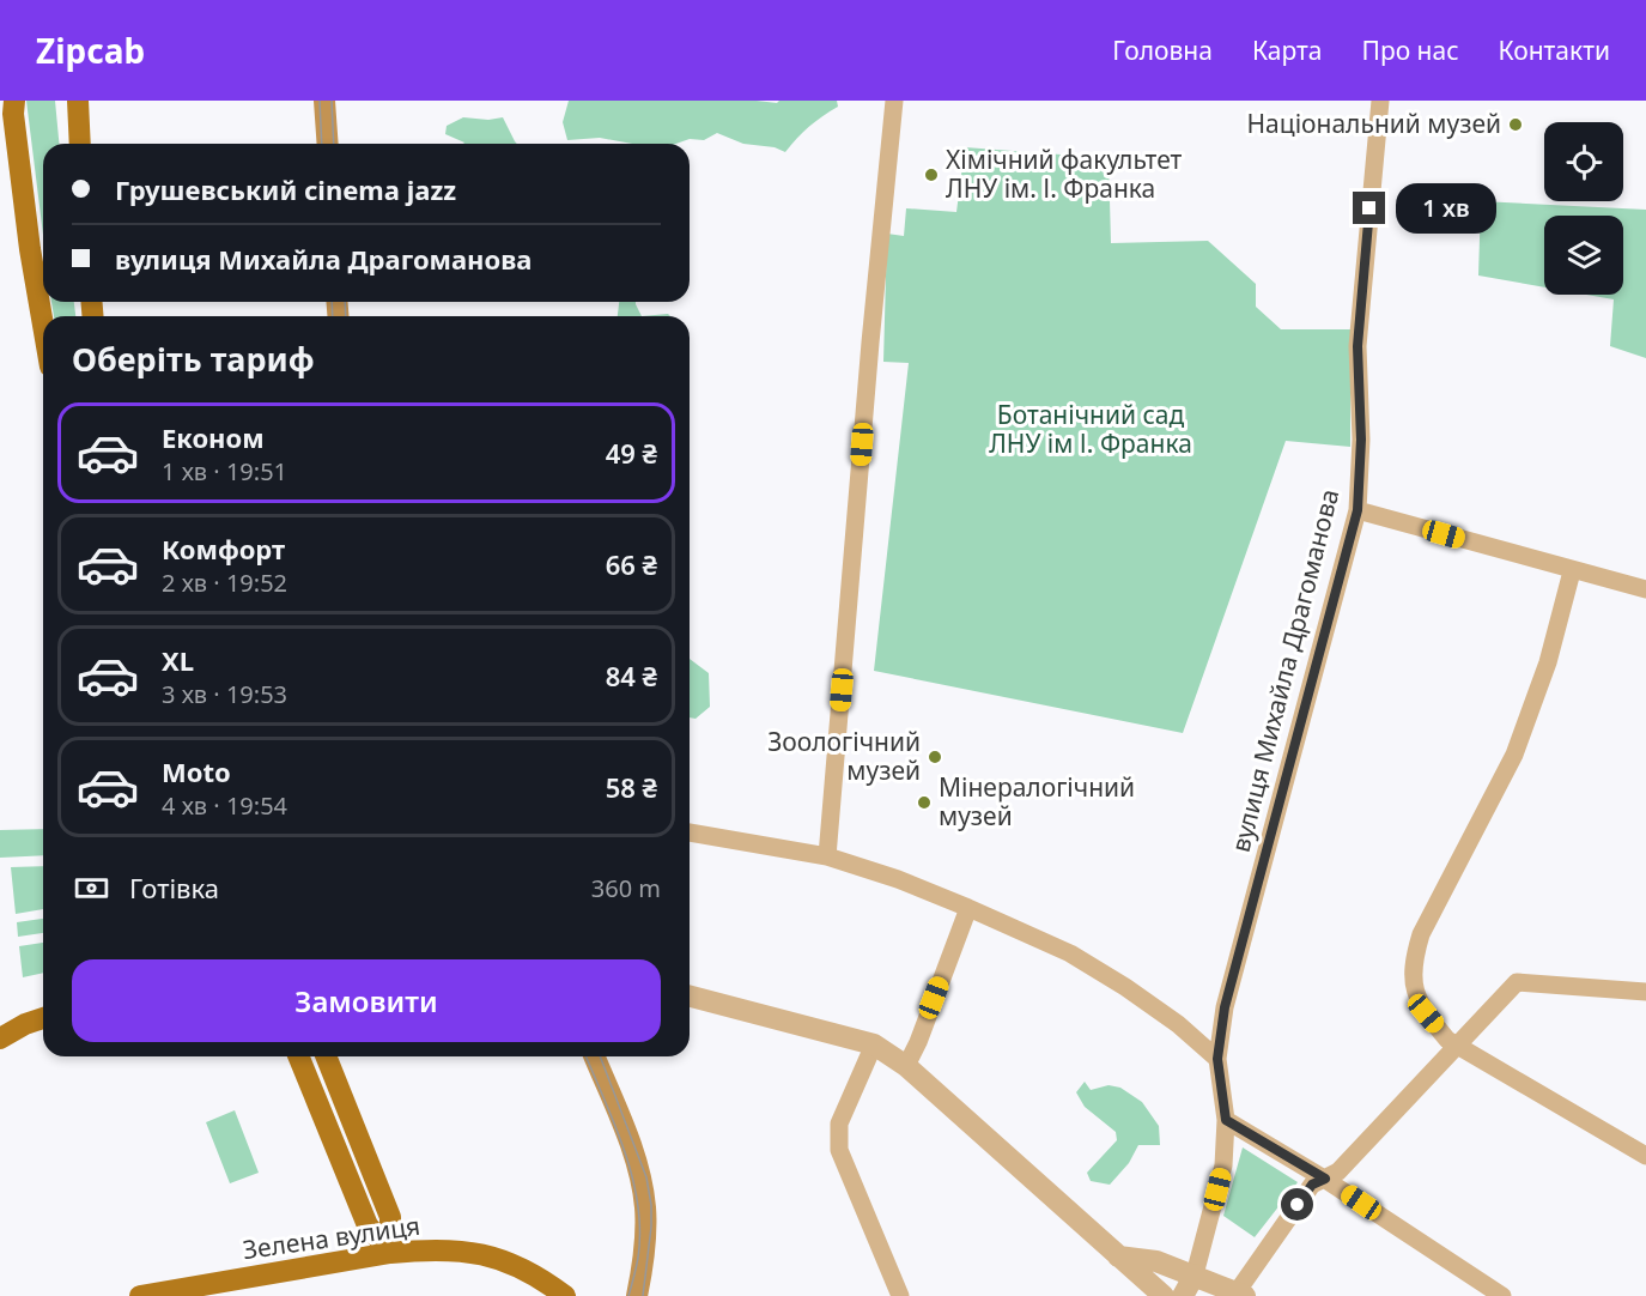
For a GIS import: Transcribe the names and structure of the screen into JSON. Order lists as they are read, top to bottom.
{
  "streets": {
    "main road": ["Зелена вулиця"],
    "street": ["вулиця Михайла Драгоманова"]
  },
  "parks": ["Ботанічний сад ЛНУ ім І. Франка"],
  "places": [
    "Національний музей",
    "Хімічний факультет ЛНУ ім. І. Франка",
    "Зоологічний музей",
    "Мінералогічний музей"
  ],
  "page": {
    "header": "Zipcab",
    "nav": [
      "Головна",
      "Карта",
      "Про нас",
      "Контакти"
    ],
    "banner": ["Грушевський cinema jazz", "вулиця Михайла Драгоманова"],
    "bubble": "1 хв",
    "heading": "Оберіть тариф",
    "list": [
      {
        "name": "Економ",
        "note": "1 хв · 19:51",
        "value": "49 ₴"
      },
      {
        "name": "Комфорт",
        "note": "2 хв · 19:52",
        "value": "66 ₴"
      },
      {
        "name": "XL",
        "note": "3 хв · 19:53",
        "value": "84 ₴"
      },
      {
        "name": "Moto",
        "note": "4 хв · 19:54",
        "value": "58 ₴"
      }
    ],
    "pay": ["Готівка", "360 m"],
    "buttons": "Замовити"
  }
}
